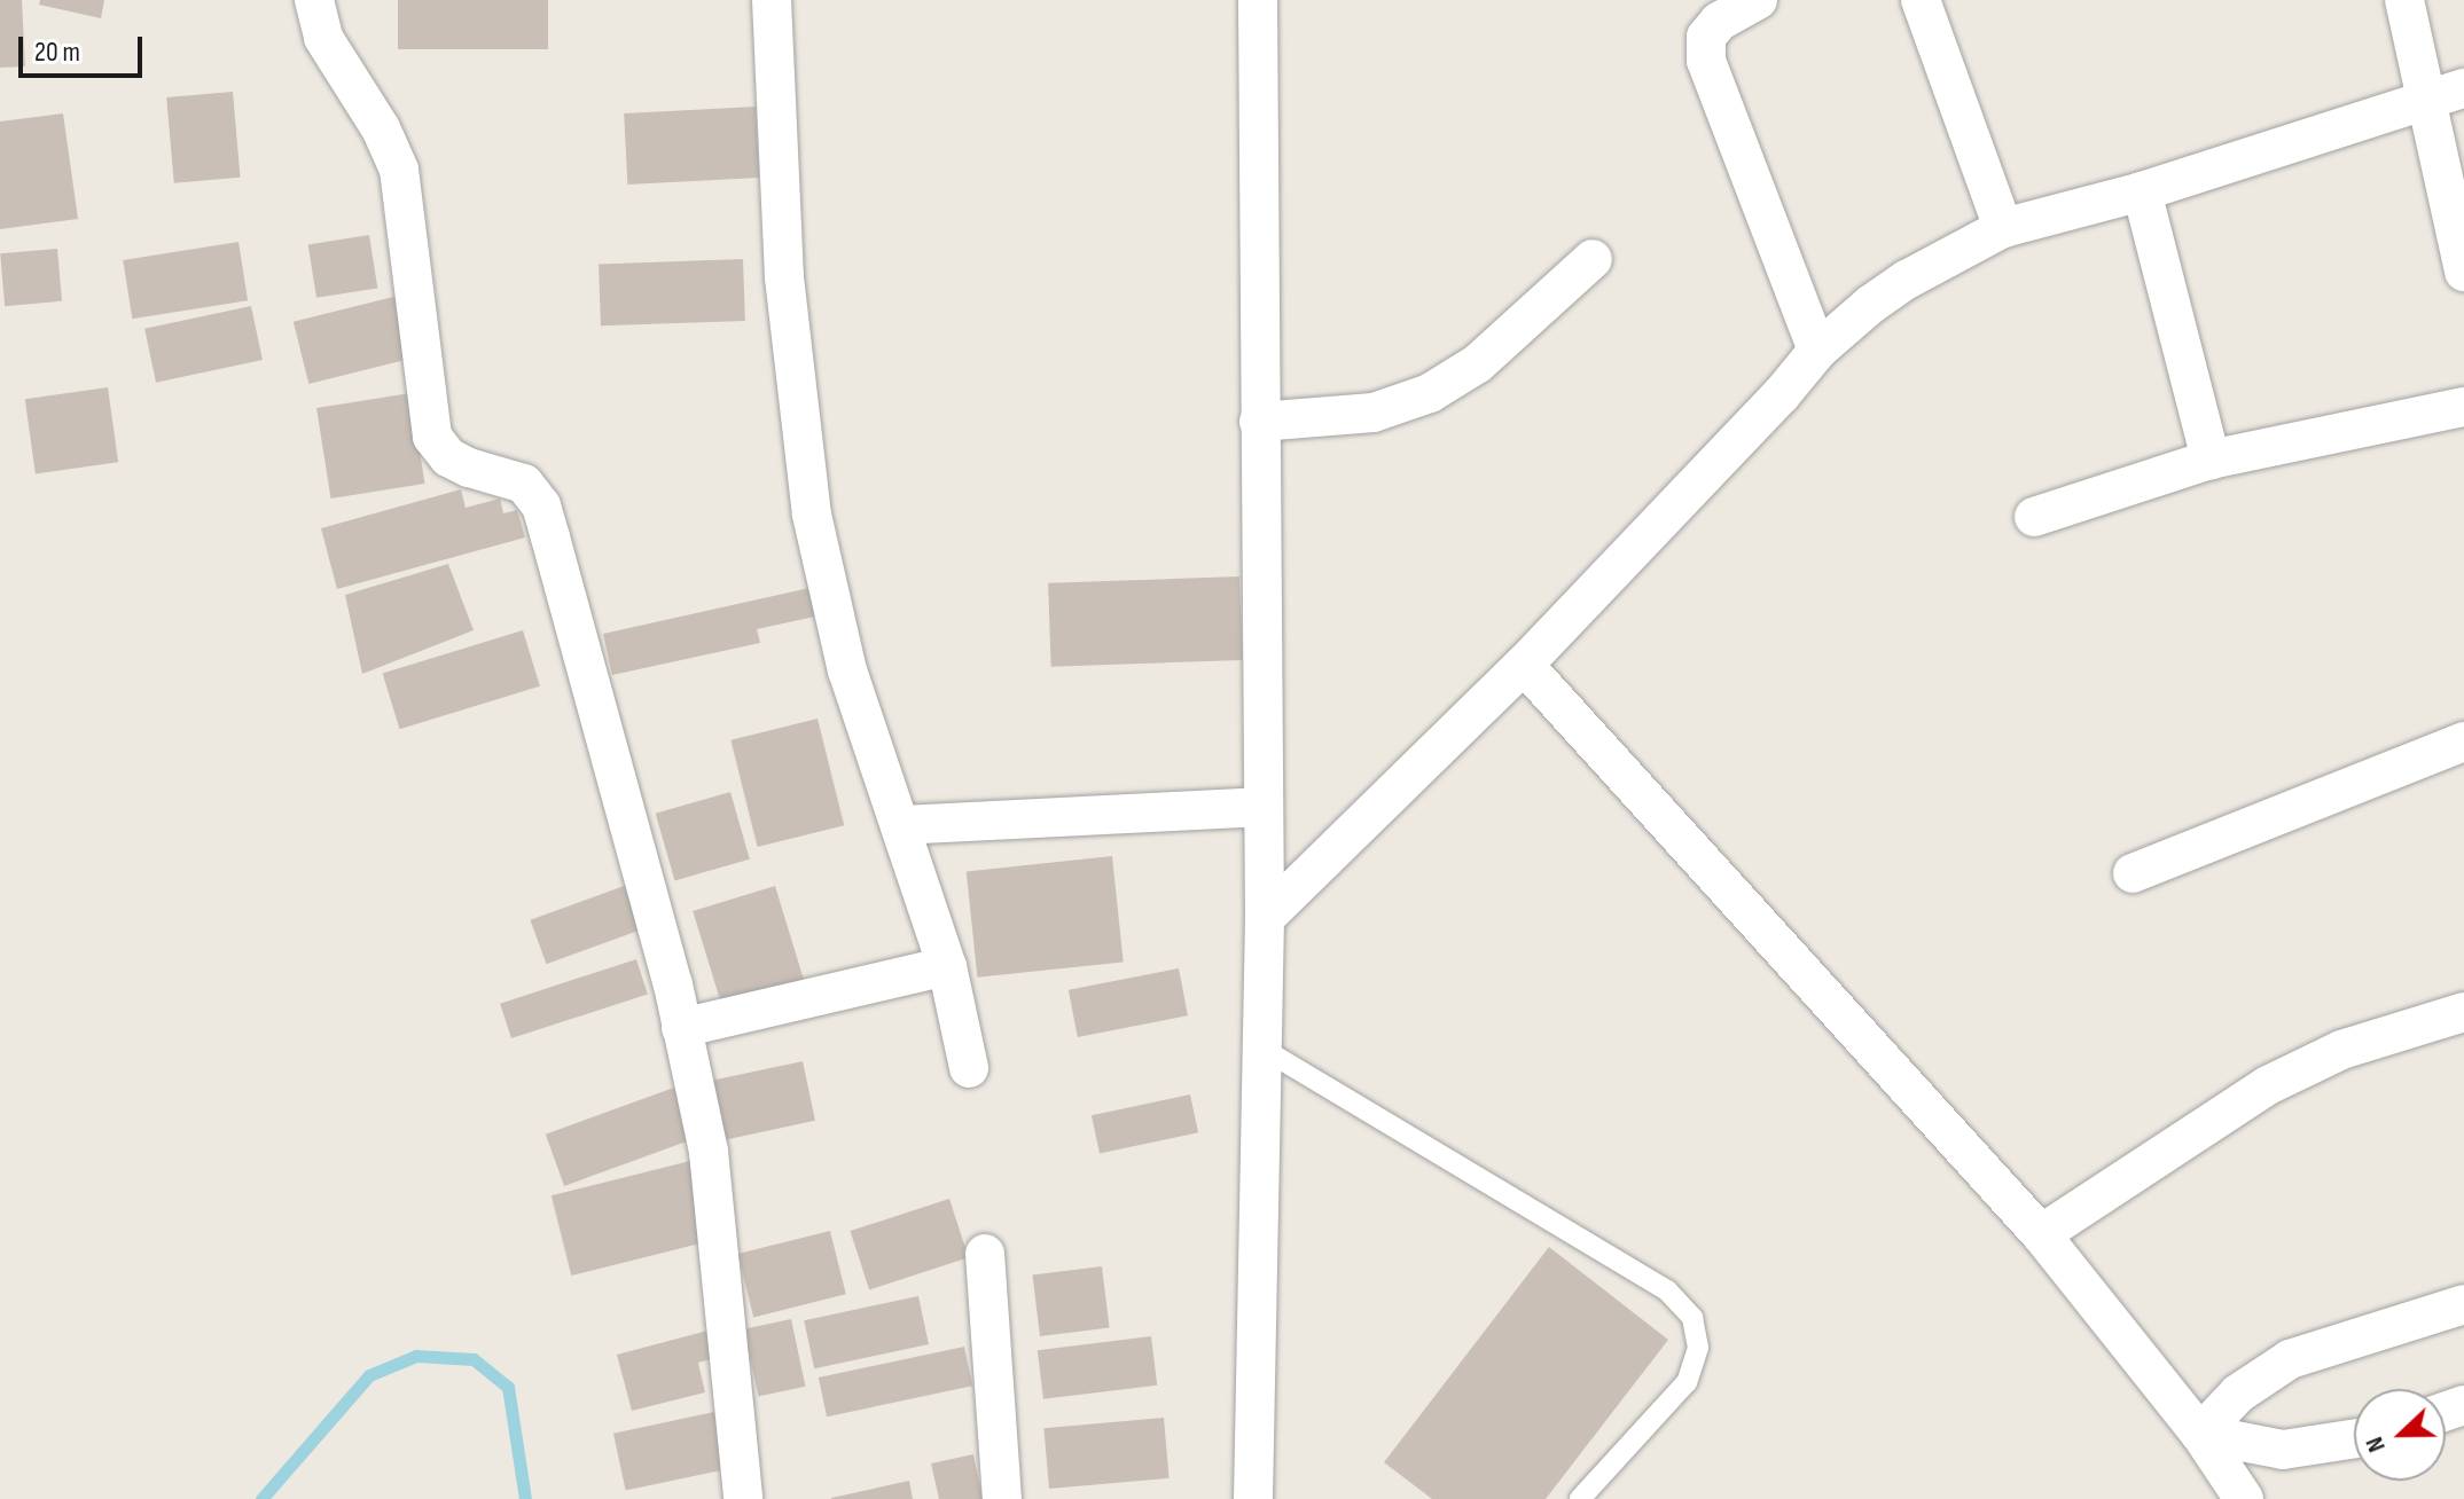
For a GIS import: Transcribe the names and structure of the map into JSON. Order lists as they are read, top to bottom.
{
  "scale_bar": "20 m",
  "north": "left"
}
